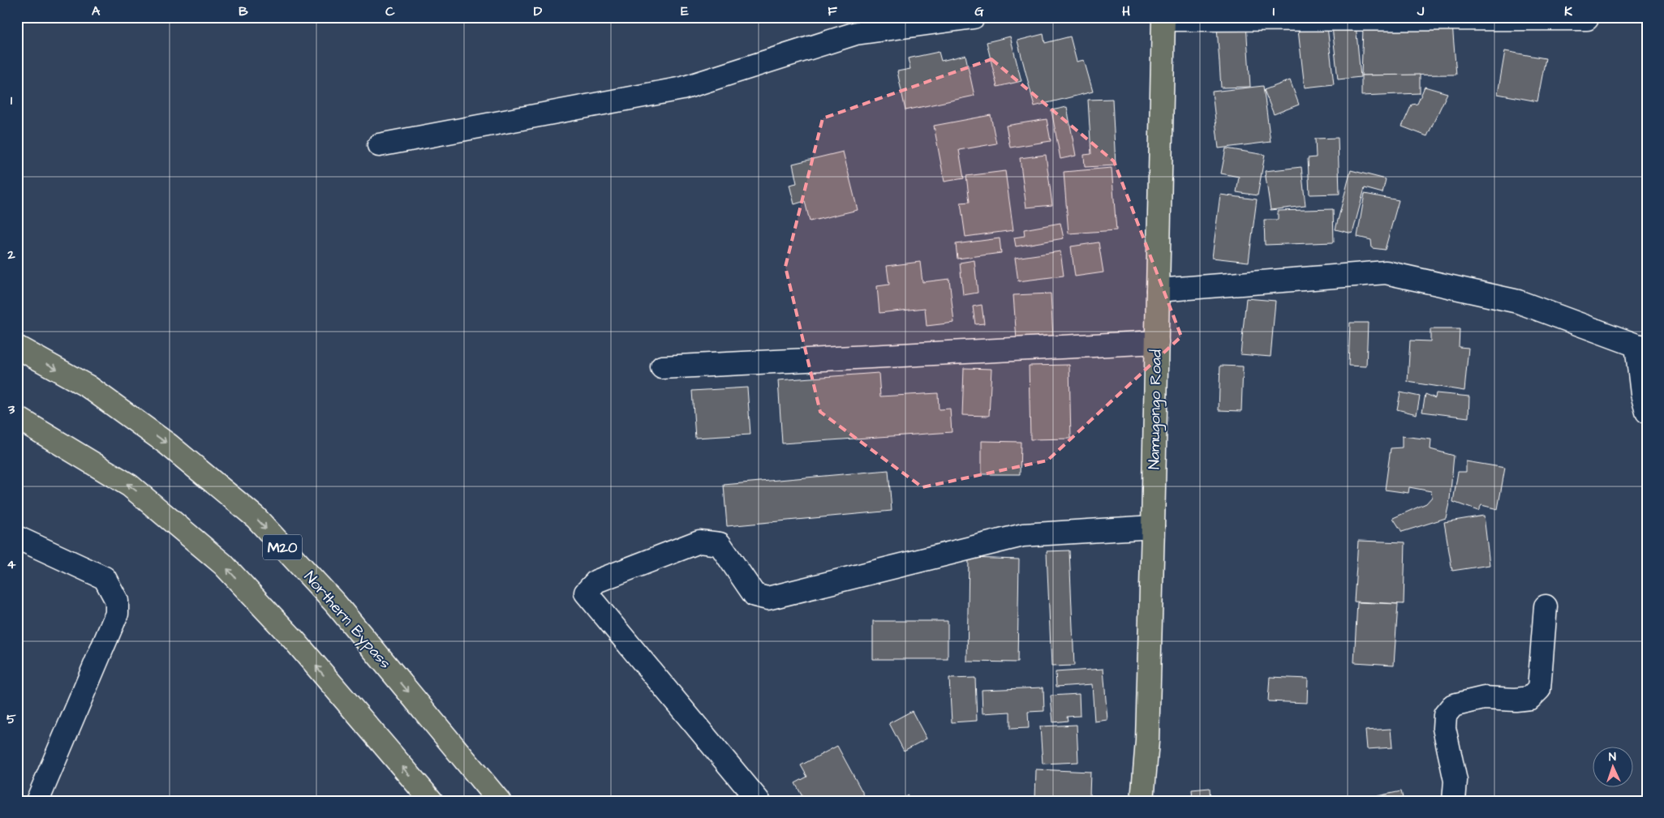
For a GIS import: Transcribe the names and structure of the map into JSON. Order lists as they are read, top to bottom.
{
  "streets": {
    "main road": ["Namugongo Road", "M20", "Northern Bypass"]
  },
  "north": "top",
  "grid": {
    "columns": [
      "A",
      "B",
      "C",
      "D",
      "E",
      "F",
      "G",
      "H",
      "I",
      "J",
      "K"
    ],
    "rows": [
      "1",
      "2",
      "3",
      "4",
      "5"
    ]
  }
}
